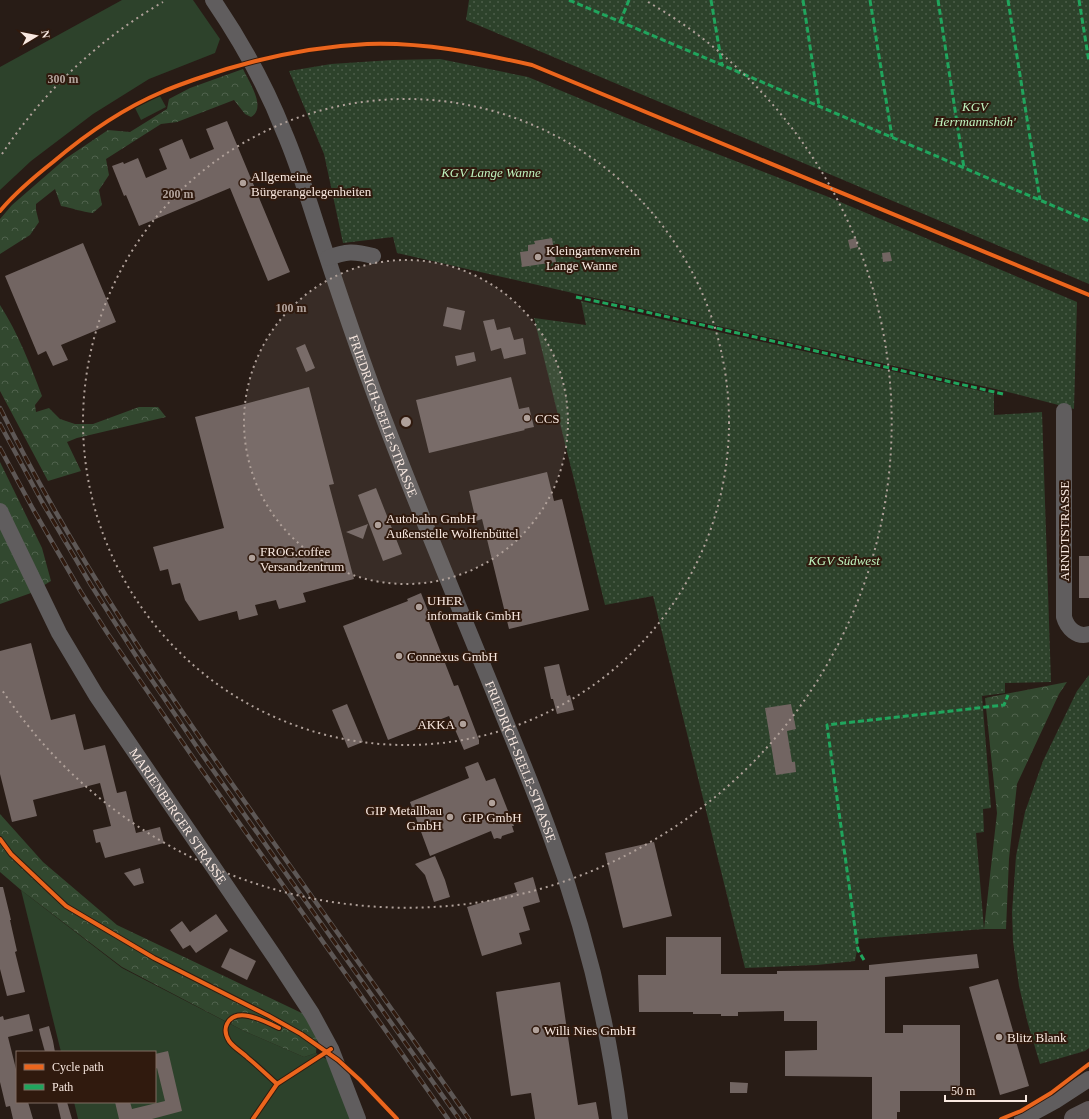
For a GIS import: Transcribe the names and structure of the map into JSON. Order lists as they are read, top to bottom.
{
  "streets": {
    "street": ["FRIEDRICH-SEELE-STRASSE", "ARNDTSTRASSE", "MARIENBERGER STRASSE"]
  },
  "parks": ["KGV Herrmannshöh'", "KGV Lange Wanne", "KGV Südwest"],
  "places": [
    "Allgemeine Bürgerangelegenheiten",
    "Kleingartenverein Lange Wanne",
    "CCS",
    "Autobahn GmbH Außenstelle Wolfenbüttel",
    "FROG.coffee Versandzentrum",
    "UHER informatik GmbH",
    "Connexus GmbH",
    "AKKA",
    "GIP GmbH",
    "GIP Metallbau GmbH",
    "Willi Nies GmbH",
    "Blitz Blank"
  ],
  "legend": ["Cycle path", "Path"],
  "scale_bar": "50 m",
  "north": "right",
  "rings": ["300 m", "200 m", "100 m"]
}
